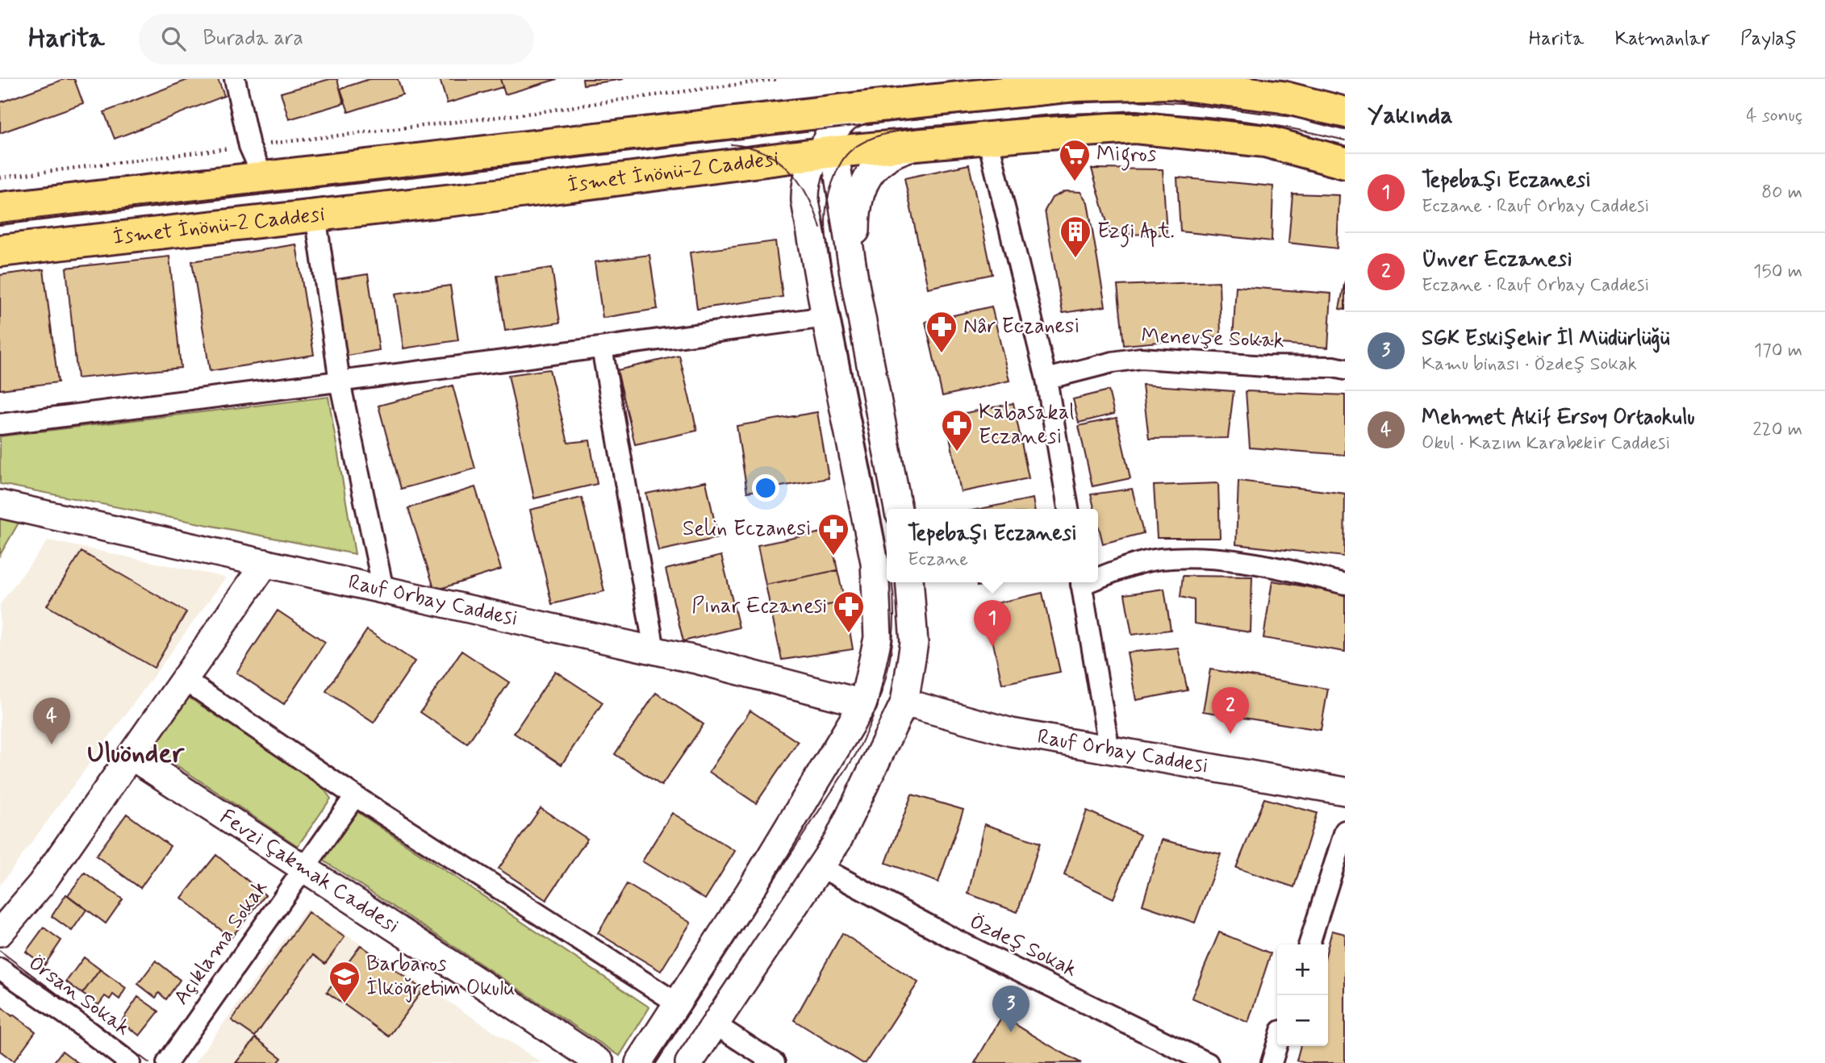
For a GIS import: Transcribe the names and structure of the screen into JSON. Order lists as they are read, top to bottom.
{
  "streets": {
    "main road": ["İsmet İnönü-2 Caddesi"],
    "street": [
      "Menevşe Sokak",
      "Rauf Orbay Caddesi",
      "Fevzi Çakmak Caddesi",
      "Açıklama Sokak",
      "Özdeş Sokak",
      "Örsan Sokak"
    ]
  },
  "crossings": [
    ["Fevzi Çakmak Caddesi", "Açıklama Sokak"]
  ],
  "districts": ["Uluönder"],
  "places": {
    "supermarket": ["Migros"],
    "building": ["Ezgi Apt."],
    "pharmacy": [
      "Nâr Eczanesi",
      "Kabasakal Eczanesi",
      "Selin Eczanesi",
      "Pınar Eczanesi"
    ],
    "school or university": ["Barbaros İlköğretim Okulu"]
  },
  "page": {
    "header": "Harita",
    "search": "Burada ara",
    "nav": ["Harita", "Katmanlar", "Paylaş"],
    "heading": ["Yakında", "4 sonuç"],
    "list": [
      {
        "mark": "1",
        "name": "Tepebaşı Eczanesi",
        "note": "Eczane · Rauf Orbay Caddesi",
        "value": "80 m"
      },
      {
        "mark": "2",
        "name": "Ünver Eczanesi",
        "note": "Eczane · Rauf Orbay Caddesi",
        "value": "150 m"
      },
      {
        "mark": "3",
        "name": "SGK Eskişehir İl Müdürlüğü",
        "note": "Kamu binası · Özdeş Sokak",
        "value": "170 m"
      },
      {
        "mark": "4",
        "name": "Mehmet Akif Ersoy Ortaokulu",
        "note": "Okul · Kazım Karabekir Caddesi",
        "value": "220 m"
      }
    ],
    "popup": ["Tepebaşı Eczanesi", "Eczane"],
    "pins": [
      "1",
      "2",
      "4",
      "3"
    ],
    "map_buttons": ["+", "−"]
  }
}
